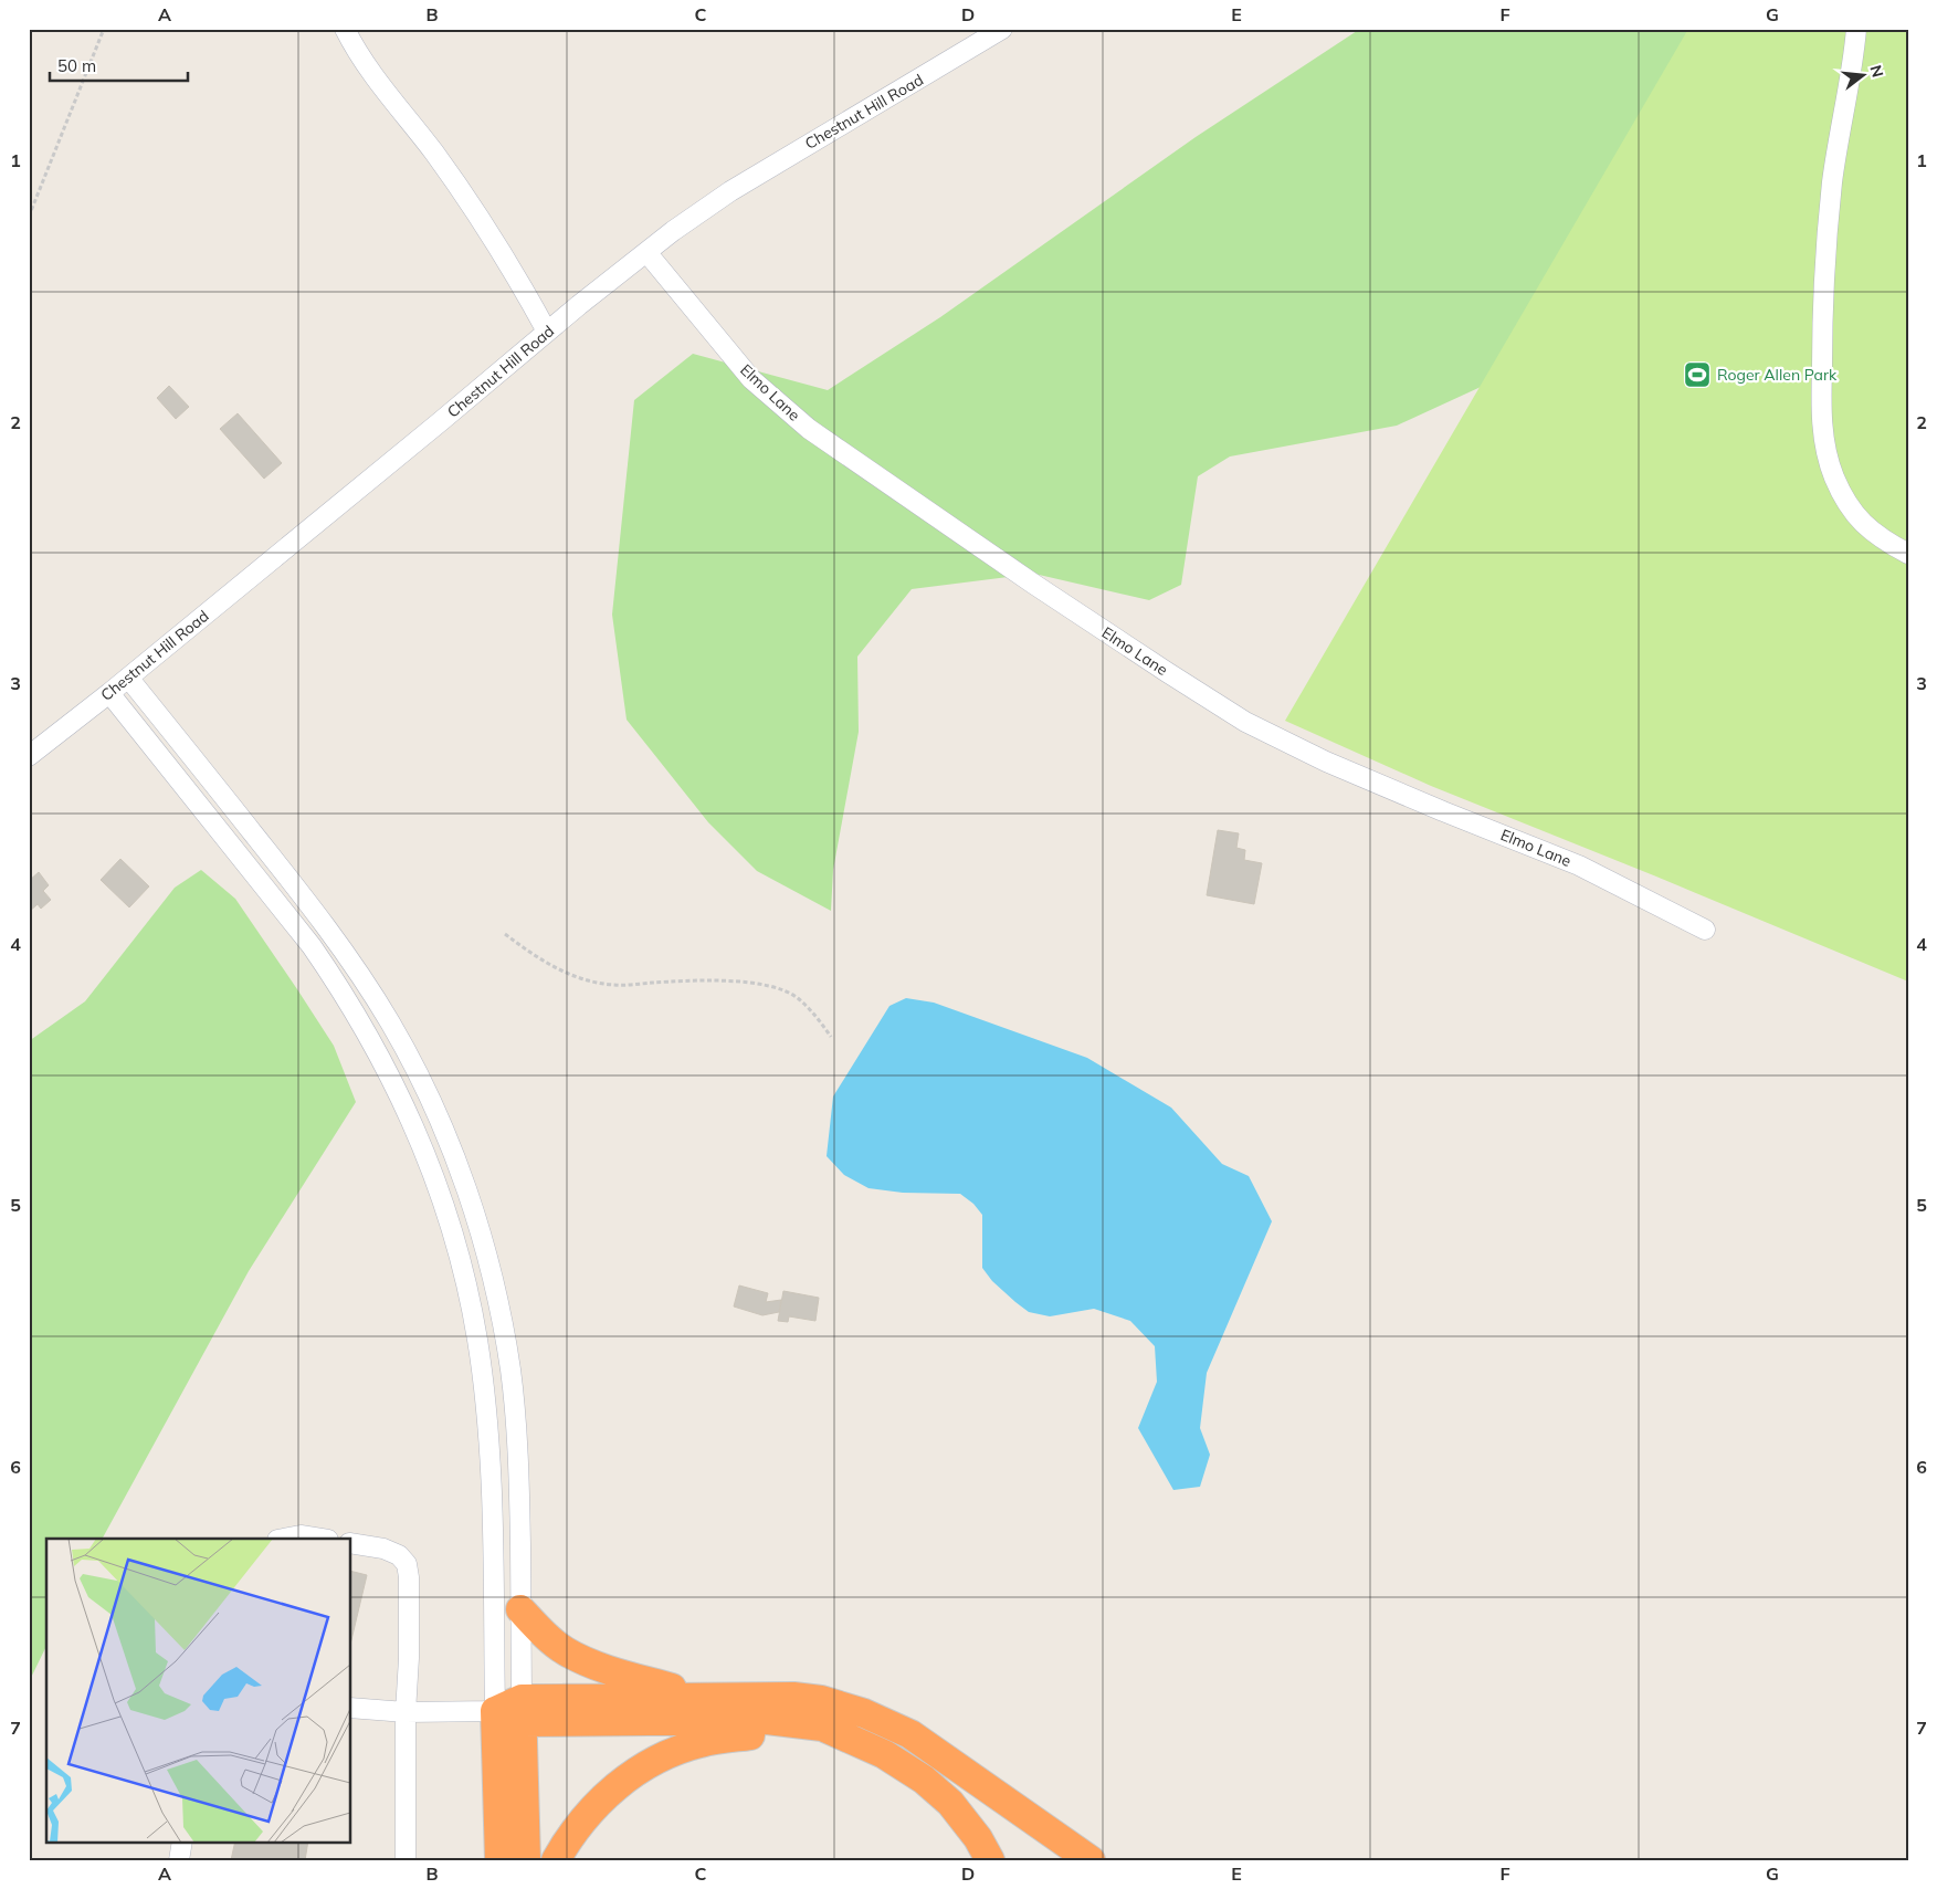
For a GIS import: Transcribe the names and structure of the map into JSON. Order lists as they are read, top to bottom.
{
  "streets": {
    "street": ["Chestnut Hill Road", "Elmo Lane"]
  },
  "crossings": [
    ["Chestnut Hill Road", "Elmo Lane"]
  ],
  "places": {
    "sports": ["Roger Allen Park"]
  },
  "scale_bar": "50 m",
  "north": "right",
  "grid": {
    "columns": [
      "A",
      "B",
      "C",
      "D",
      "E",
      "F",
      "G"
    ],
    "rows": [
      "1",
      "2",
      "3",
      "4",
      "5",
      "6",
      "7"
    ]
  }
}
